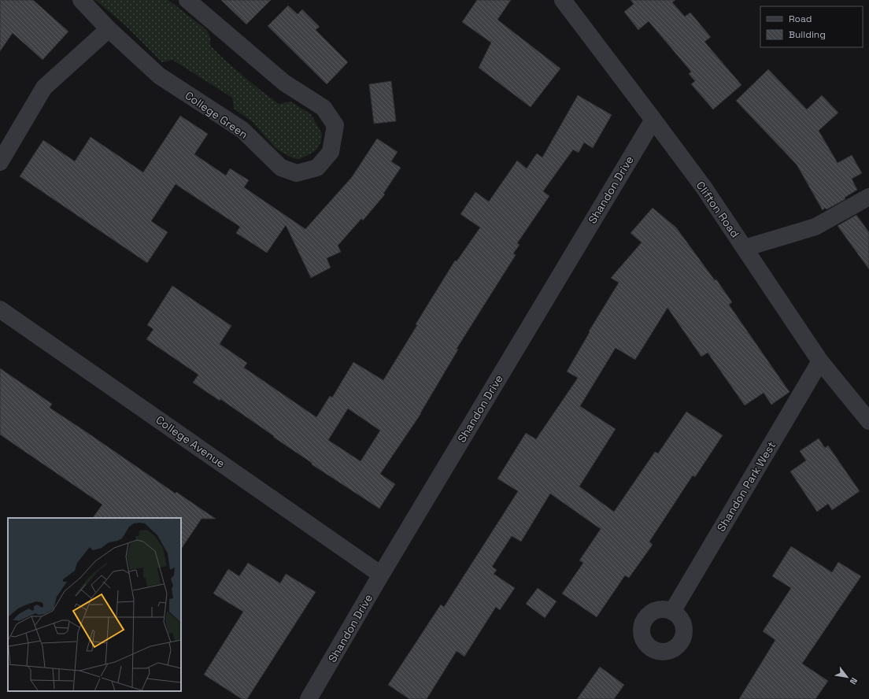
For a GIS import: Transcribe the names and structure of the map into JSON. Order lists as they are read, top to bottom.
{
  "streets": {
    "street": [
      "College Green",
      "Shandon Drive",
      "Clifton Road",
      "College Avenue",
      "Shandon Park West"
    ]
  },
  "crossings": [
    ["Shandon Drive", "Clifton Road"],
    ["Shandon Drive", "College Avenue"],
    ["Clifton Road", "Shandon Park West"]
  ],
  "legend": ["Road", "Building"],
  "north": "bottom right"
}
